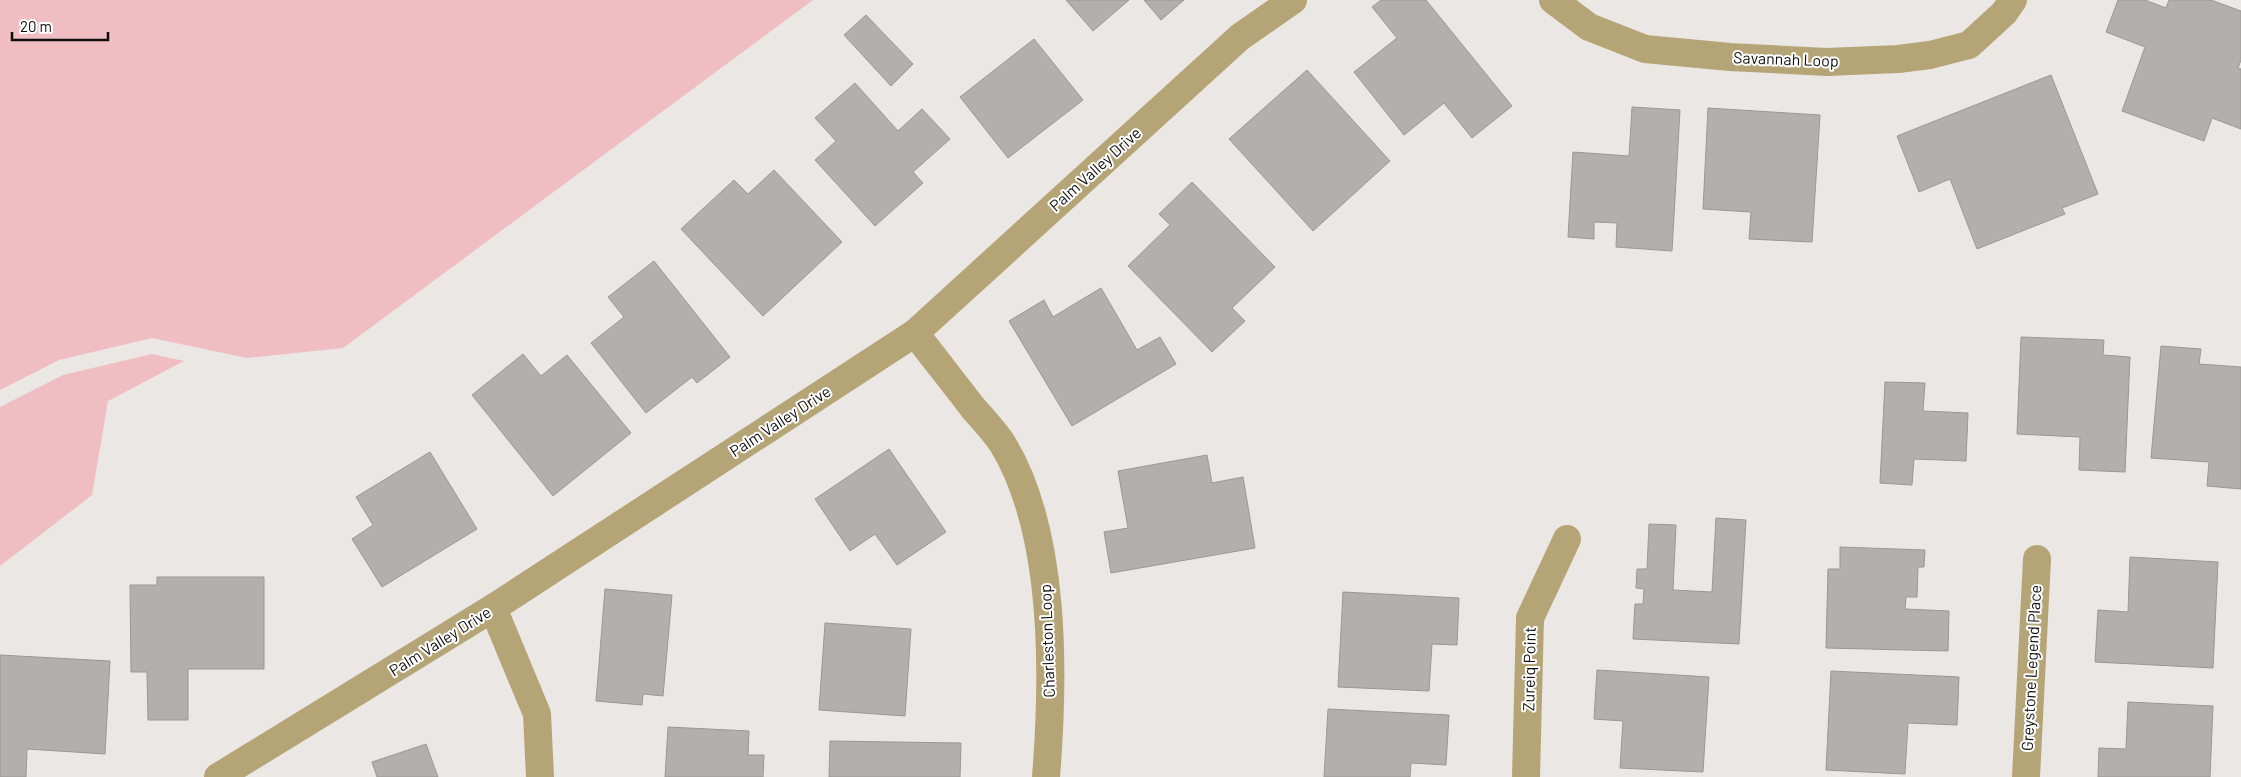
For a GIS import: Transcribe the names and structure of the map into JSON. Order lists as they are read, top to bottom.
{
  "streets": {
    "street": [
      "Savannah Loop",
      "Palm Valley Drive",
      "Charleston Loop",
      "Greystone Legend Place",
      "Zureiq Point"
    ]
  },
  "crossings": [
    ["Palm Valley Drive", "Charleston Loop"]
  ],
  "scale_bar": "20 m"
}
